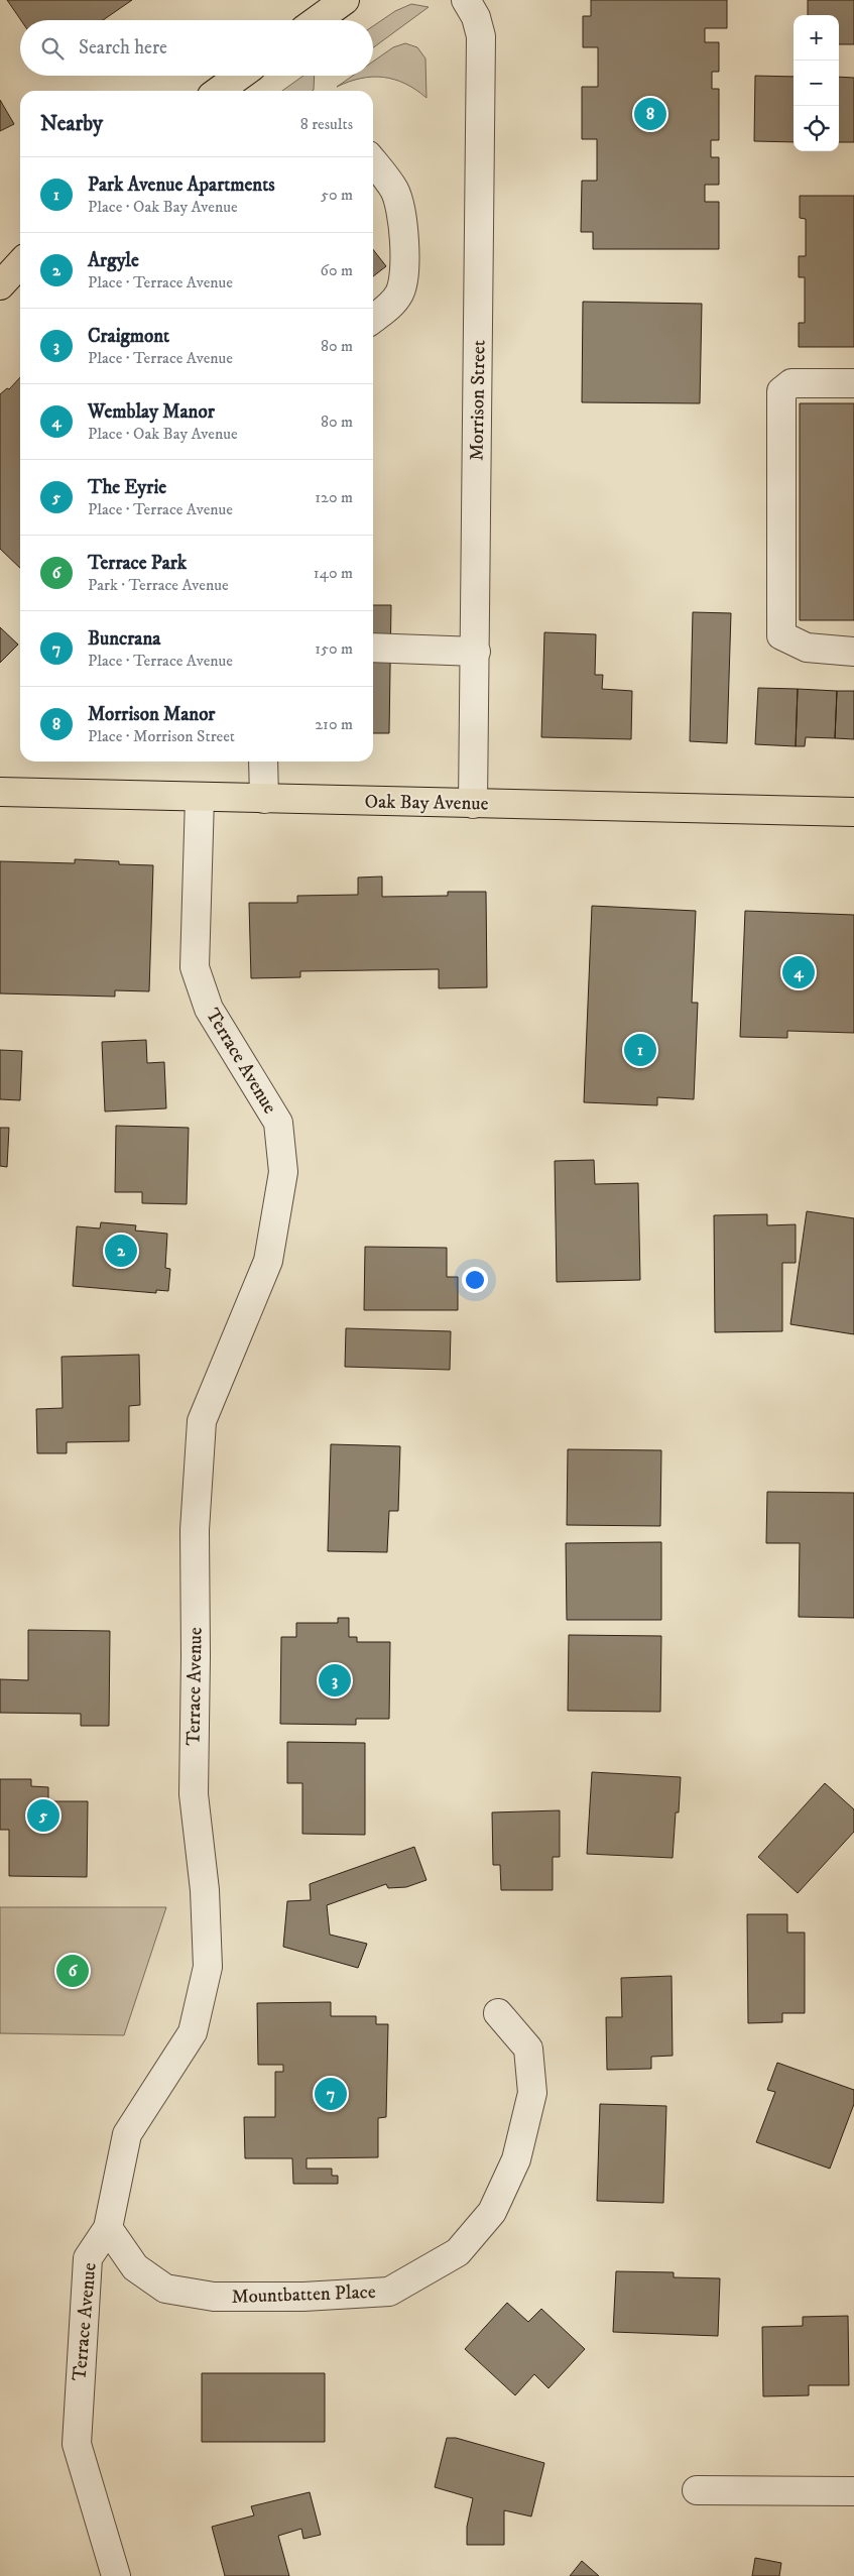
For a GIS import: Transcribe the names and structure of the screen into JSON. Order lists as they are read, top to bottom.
{
  "streets": {
    "main road": ["Oak Bay Avenue"],
    "street": ["Morrison Street", "Terrace Avenue", "Mountbatten Place"]
  },
  "crossings": [
    ["Morrison Street", "Oak Bay Avenue"],
    ["Oak Bay Avenue", "Terrace Avenue"],
    ["Terrace Avenue", "Mountbatten Place"]
  ],
  "page": {
    "map_buttons": ["+", "−"],
    "search": "Search here",
    "heading": ["Nearby", "8 results"],
    "pins": [
      "8",
      "4",
      "1",
      "2",
      "3",
      "5",
      "6",
      "7"
    ],
    "list": [
      {
        "mark": "1",
        "name": "Park Avenue Apartments",
        "note": "Place · Oak Bay Avenue",
        "value": "50 m"
      },
      {
        "mark": "2",
        "name": "Argyle",
        "note": "Place · Terrace Avenue",
        "value": "60 m"
      },
      {
        "mark": "3",
        "name": "Craigmont",
        "note": "Place · Terrace Avenue",
        "value": "80 m"
      },
      {
        "mark": "4",
        "name": "Wemblay Manor",
        "note": "Place · Oak Bay Avenue",
        "value": "80 m"
      },
      {
        "mark": "5",
        "name": "The Eyrie",
        "note": "Place · Terrace Avenue",
        "value": "120 m"
      },
      {
        "mark": "6",
        "name": "Terrace Park",
        "note": "Park · Terrace Avenue",
        "value": "140 m"
      },
      {
        "mark": "7",
        "name": "Buncrana",
        "note": "Place · Terrace Avenue",
        "value": "150 m"
      },
      {
        "mark": "8",
        "name": "Morrison Manor",
        "note": "Place · Morrison Street",
        "value": "210 m"
      }
    ]
  }
}
